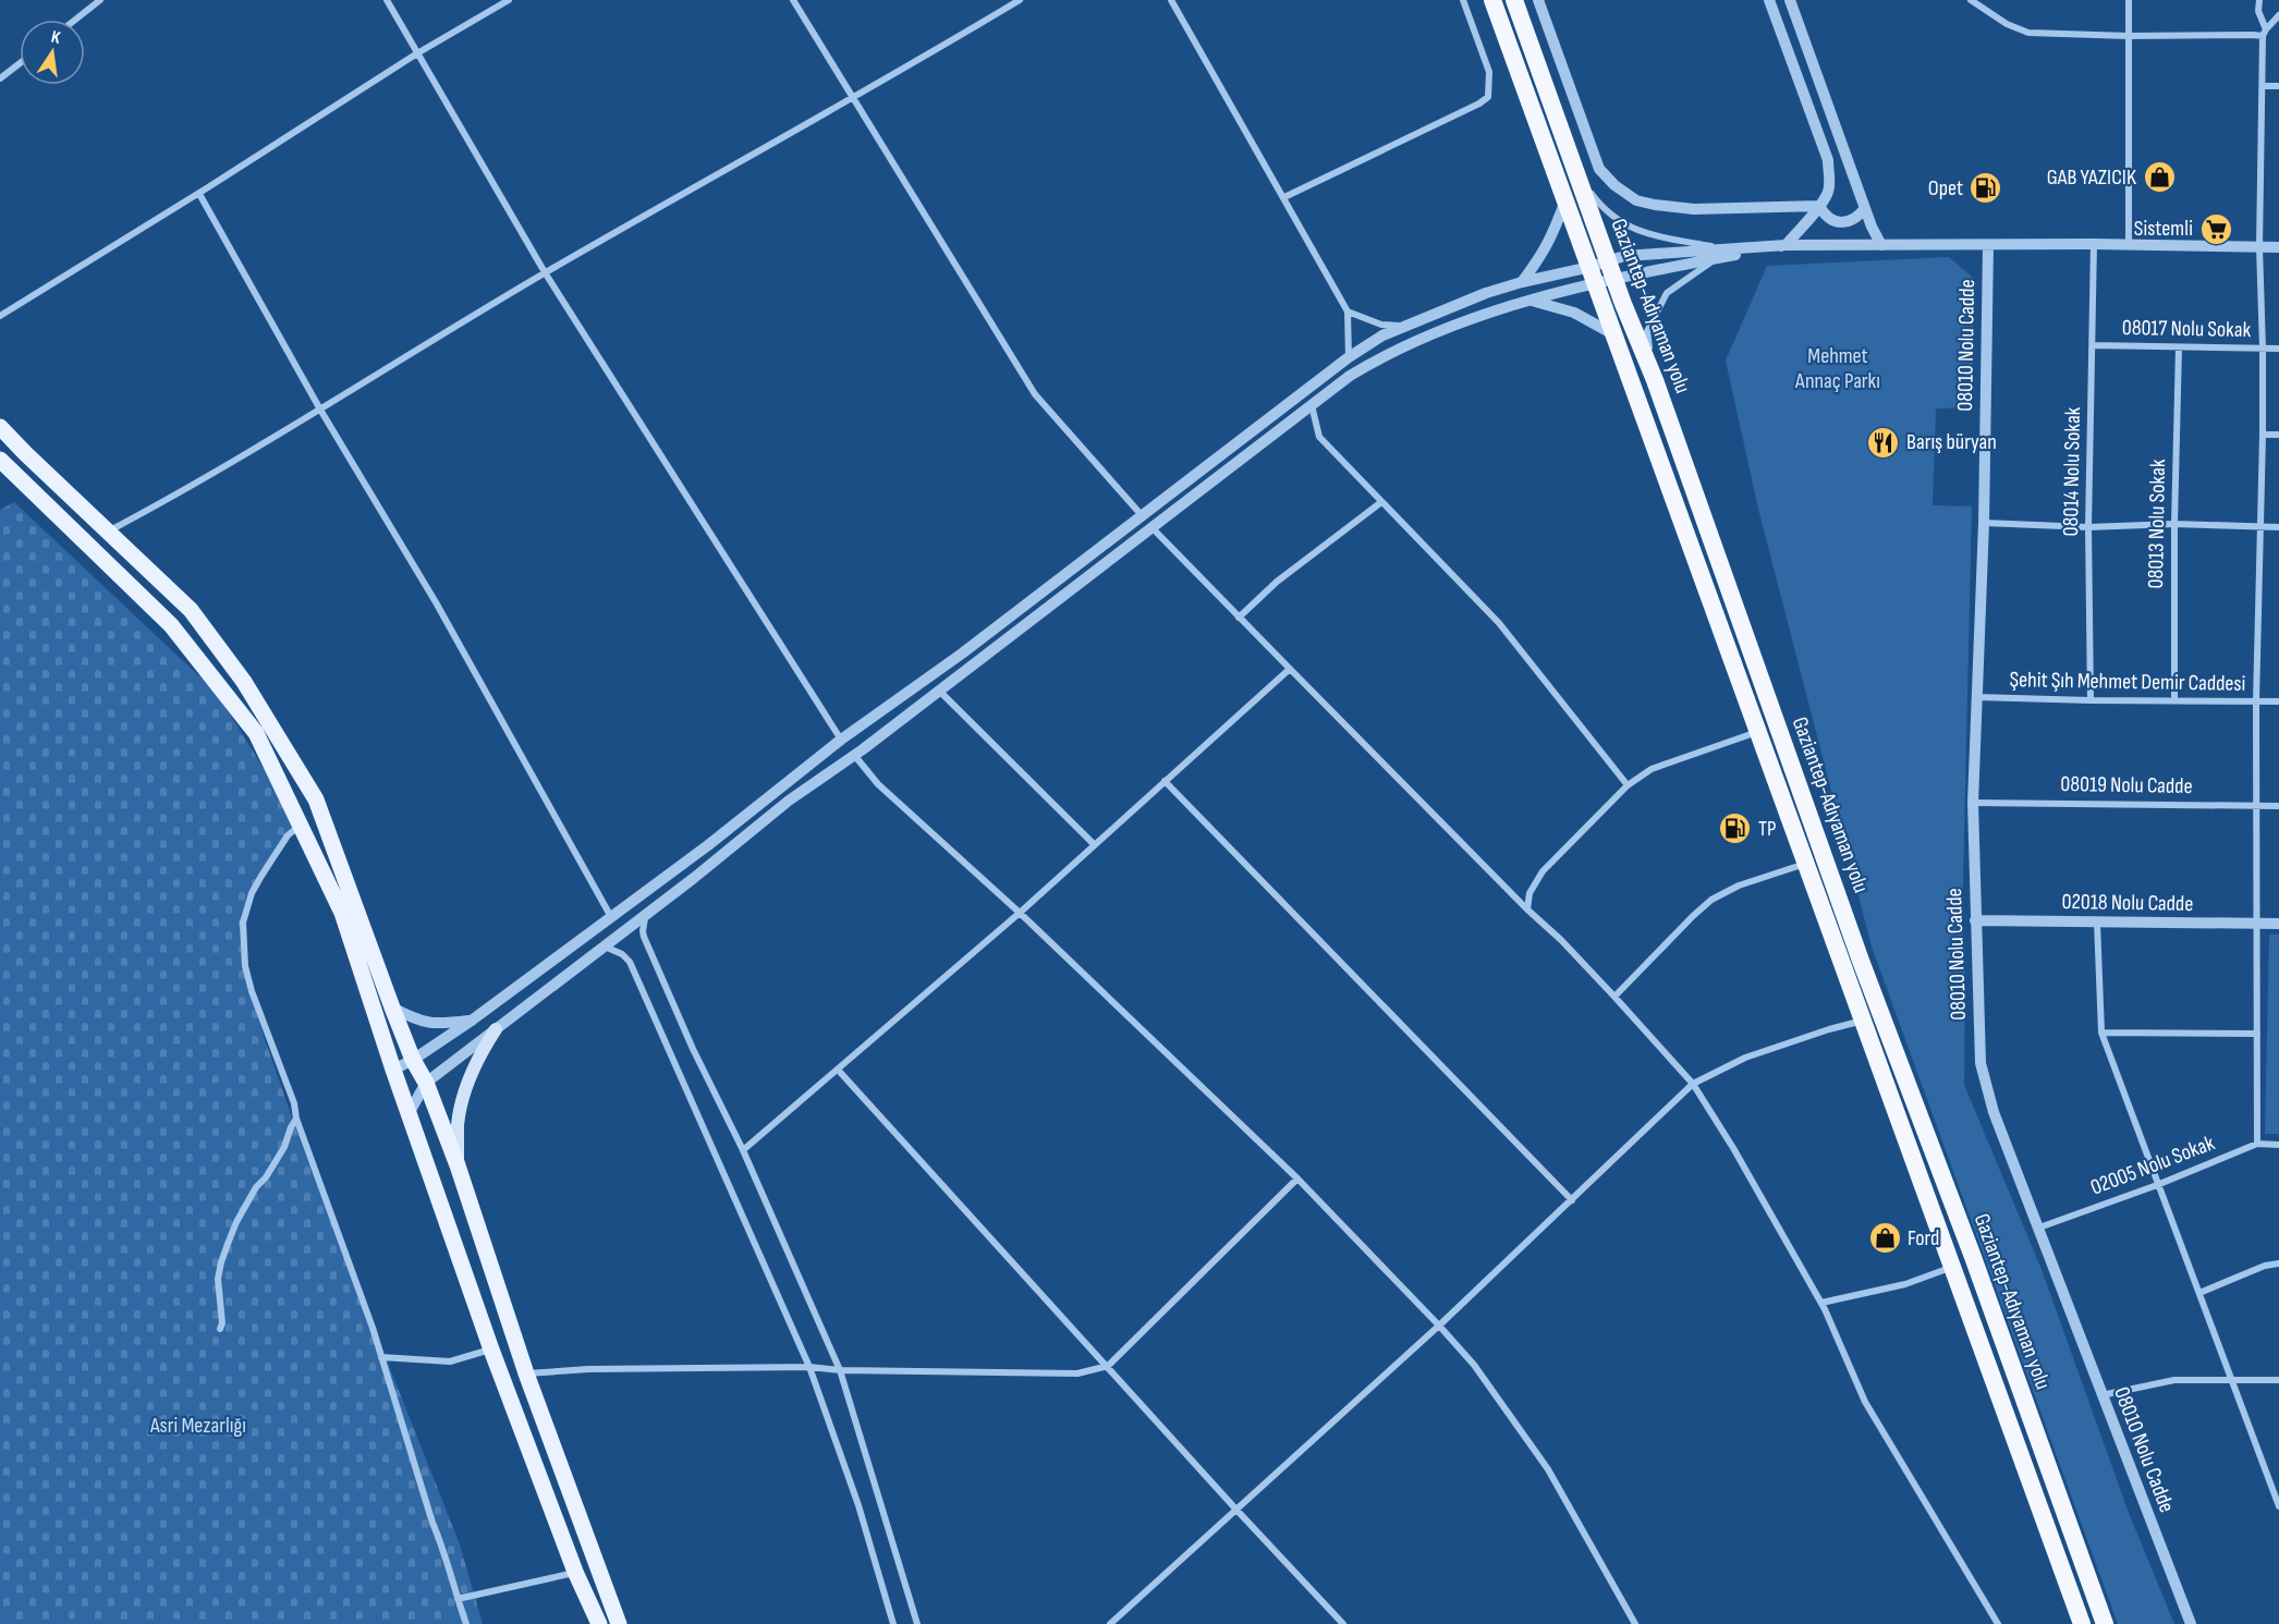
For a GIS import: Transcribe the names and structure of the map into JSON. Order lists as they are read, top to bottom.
{
  "streets": {
    "highway": ["Gaziantep-Adıyaman yolu"],
    "street": [
      "08017 Nolu Sokak",
      "08010 Nolu Cadde",
      "08014 Nolu Sokak",
      "08013 Nolu Sokak",
      "Şehit Şıh Mehmet Demir Caddesi",
      "08019 Nolu Cadde",
      "02018 Nolu Cadde",
      "02005 Nolu Sokak"
    ]
  },
  "crossings": [
    ["08017 Nolu Sokak", "08014 Nolu Sokak"],
    ["08017 Nolu Sokak", "08013 Nolu Sokak"],
    ["08010 Nolu Cadde", "Şehit Şıh Mehmet Demir Caddesi"],
    ["08010 Nolu Cadde", "08019 Nolu Cadde"],
    ["08010 Nolu Cadde", "02018 Nolu Cadde"],
    ["08010 Nolu Cadde", "02005 Nolu Sokak"],
    ["08014 Nolu Sokak", "Şehit Şıh Mehmet Demir Caddesi"],
    ["08013 Nolu Sokak", "Şehit Şıh Mehmet Demir Caddesi"]
  ],
  "parks": ["Mehmet Annaç Parkı", "Asri Mezarlığı"],
  "places": {
    "shop": ["GAB YAZICIK", "Ford"],
    "fuel station": ["Opet", "TP"],
    "supermarket": ["Sistemli"],
    "restaurant": ["Barış büryan"]
  },
  "north": "top"
}
